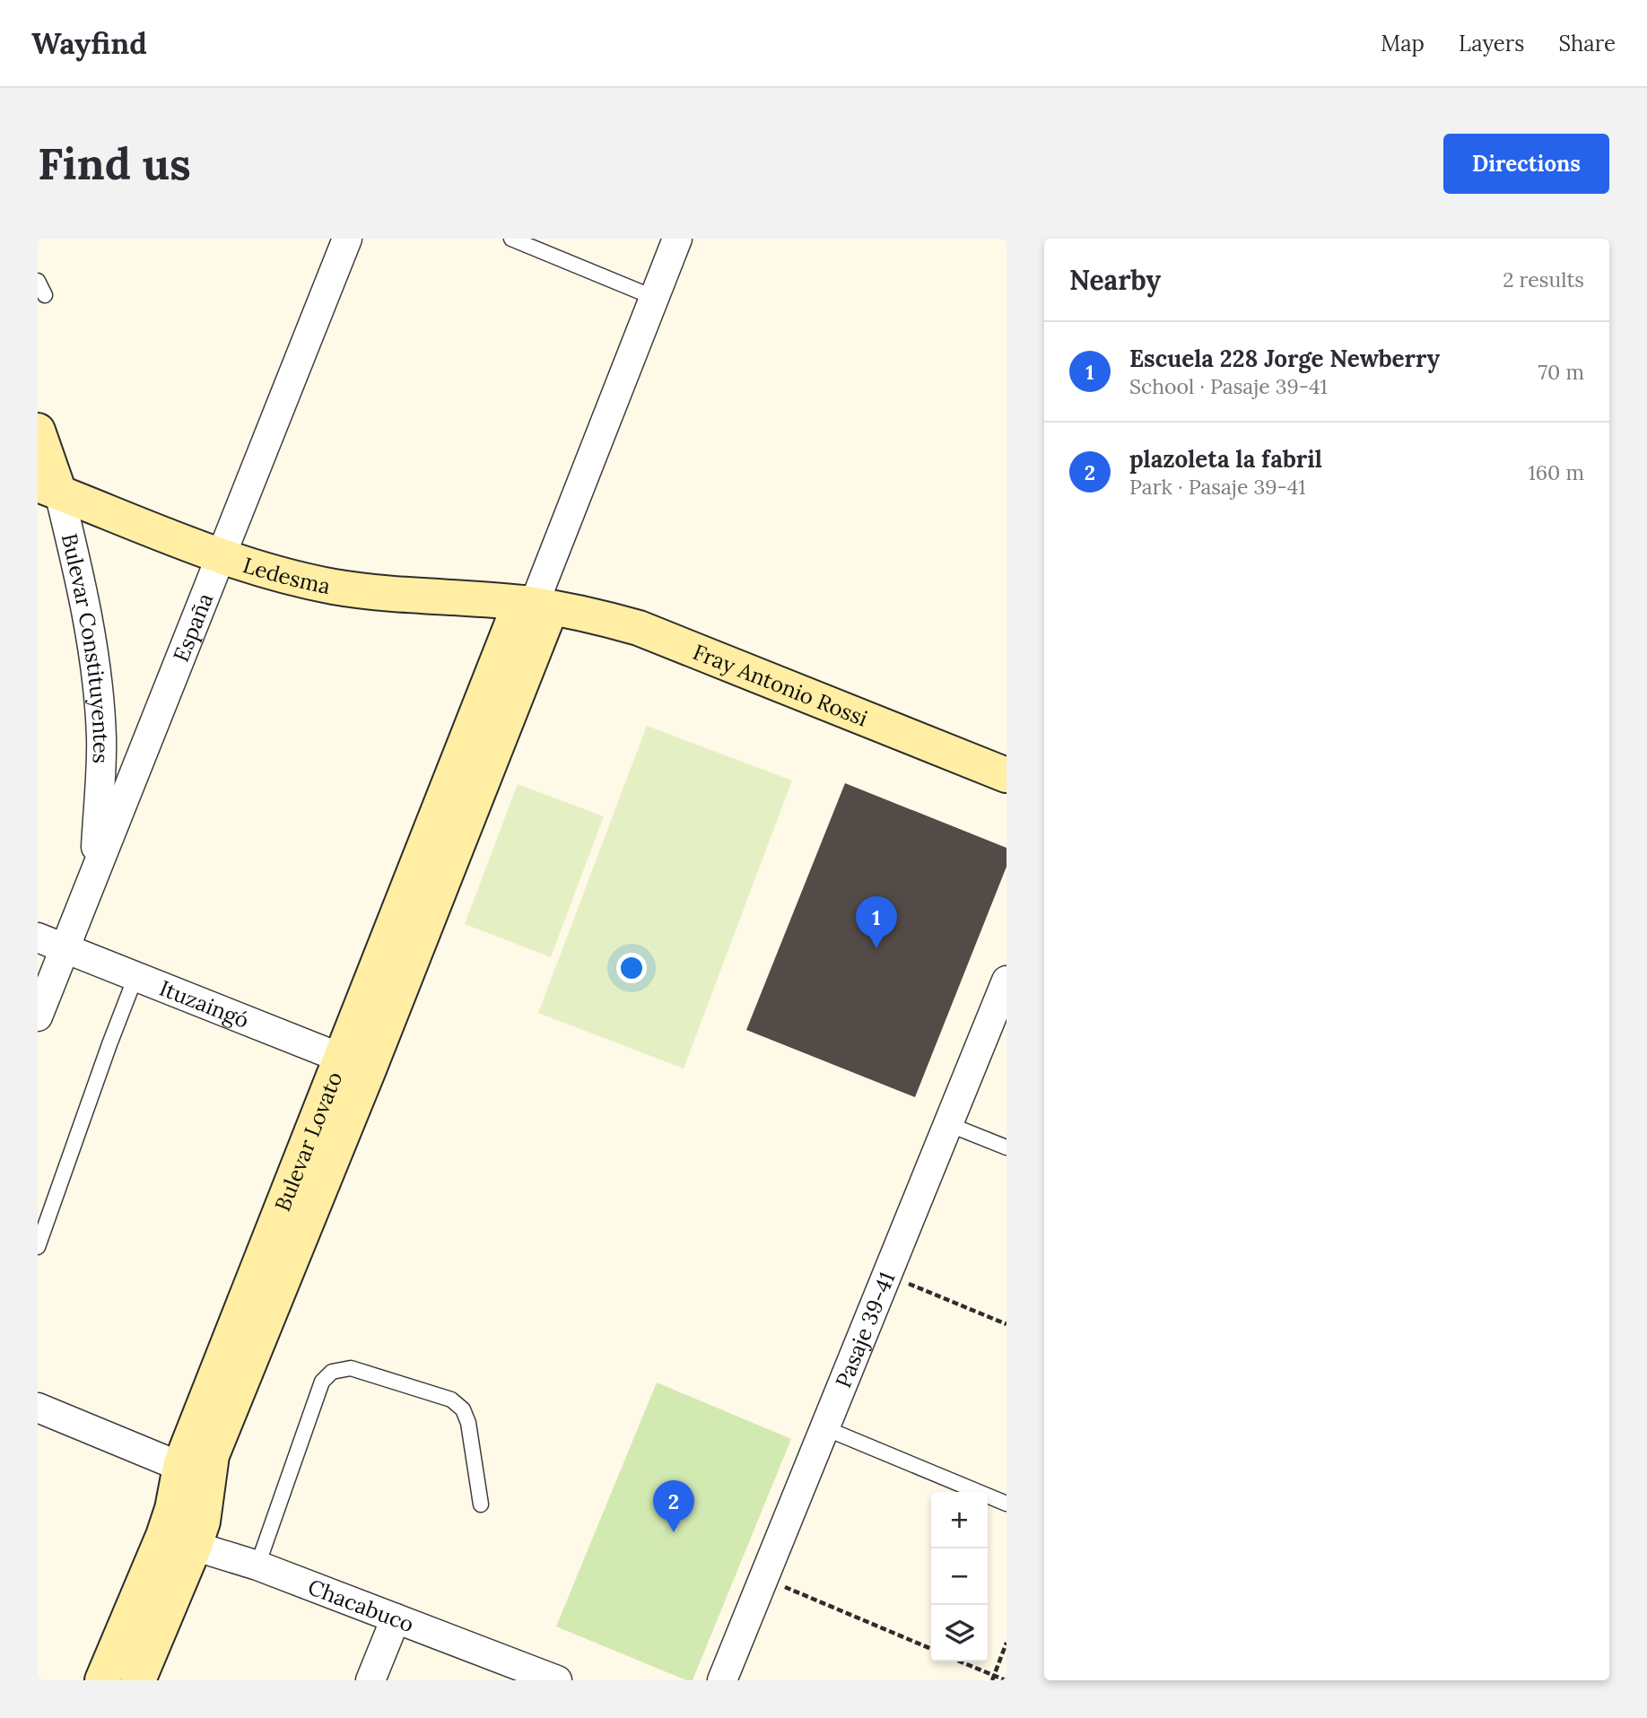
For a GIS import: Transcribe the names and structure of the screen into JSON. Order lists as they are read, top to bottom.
{
  "streets": {
    "main road": [
      "Ledesma",
      "Bulevar Constituyentes",
      "Fray Antonio Rossi",
      "Bulevar Lovato"
    ],
    "street": [
      "España",
      "Ituzaingó",
      "Pasaje 39-41",
      "Chacabuco"
    ]
  },
  "crossings": [
    ["Ledesma", "España"],
    ["Ledesma", "Bulevar Constituyentes"],
    ["Ledesma", "Fray Antonio Rossi"],
    ["Ledesma", "Bulevar Lovato"],
    ["España", "Bulevar Constituyentes"],
    ["España", "Ituzaingó"],
    ["Fray Antonio Rossi", "Bulevar Lovato"],
    ["Ituzaingó", "Bulevar Lovato"],
    ["Bulevar Lovato", "Chacabuco"]
  ],
  "page": {
    "header": "Wayfind",
    "nav": ["Map", "Layers", "Share"],
    "buttons": "Directions",
    "title": "Find us",
    "heading": ["Nearby", "2 results"],
    "list": [
      {
        "mark": "1",
        "name": "Escuela 228 Jorge Newberry",
        "note": "School · Pasaje 39-41",
        "value": "70 m"
      },
      {
        "mark": "2",
        "name": "plazoleta la fabril",
        "note": "Park · Pasaje 39-41",
        "value": "160 m"
      }
    ],
    "pins": ["1", "2"],
    "map_buttons": ["+", "−"]
  }
}
